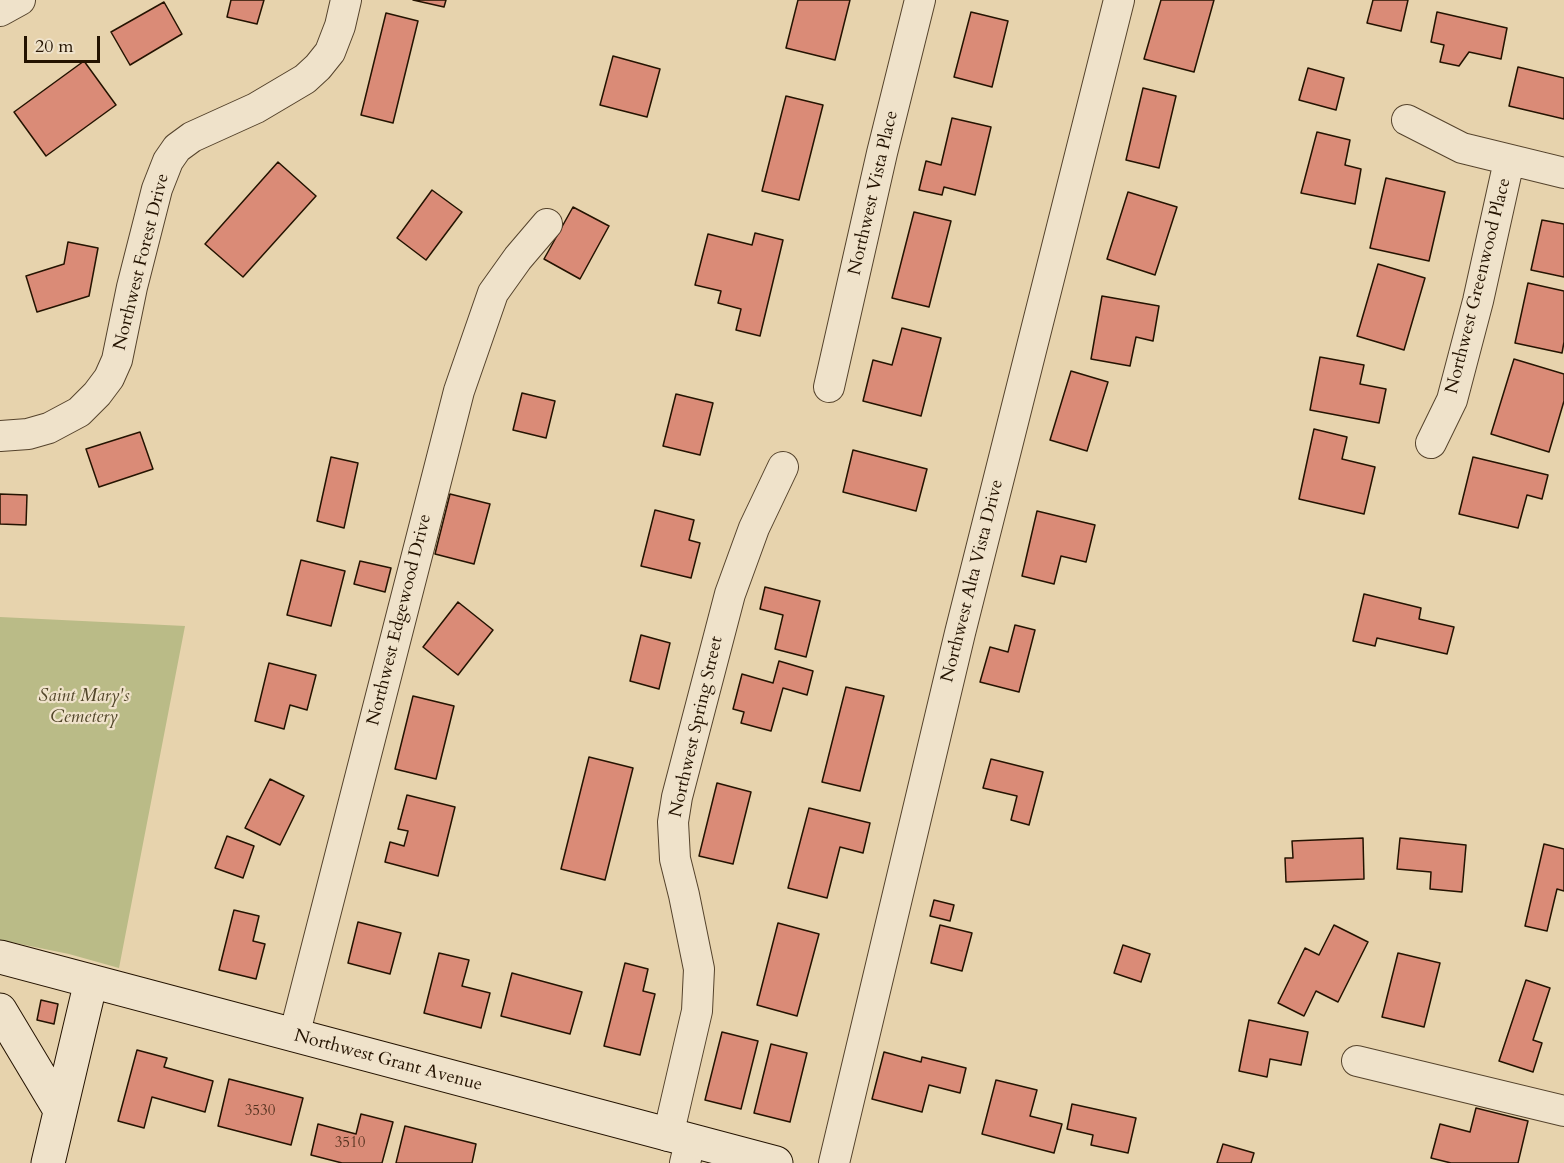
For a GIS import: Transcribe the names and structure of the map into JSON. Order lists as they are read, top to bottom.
{
  "streets": {
    "street": [
      "Northwest Vista Place",
      "Northwest Forest Drive",
      "Northwest Greenwood Place",
      "Northwest Alta Vista Drive",
      "Northwest Edgewood Drive",
      "Northwest Spring Street",
      "Northwest Grant Avenue"
    ]
  },
  "crossings": [
    ["Northwest Edgewood Drive", "Northwest Grant Avenue"],
    ["Northwest Spring Street", "Northwest Grant Avenue"]
  ],
  "parks": ["Saint Mary's Cemetery"],
  "house_numbers": ["3530", "3510"],
  "scale_bar": "20 m"
}
